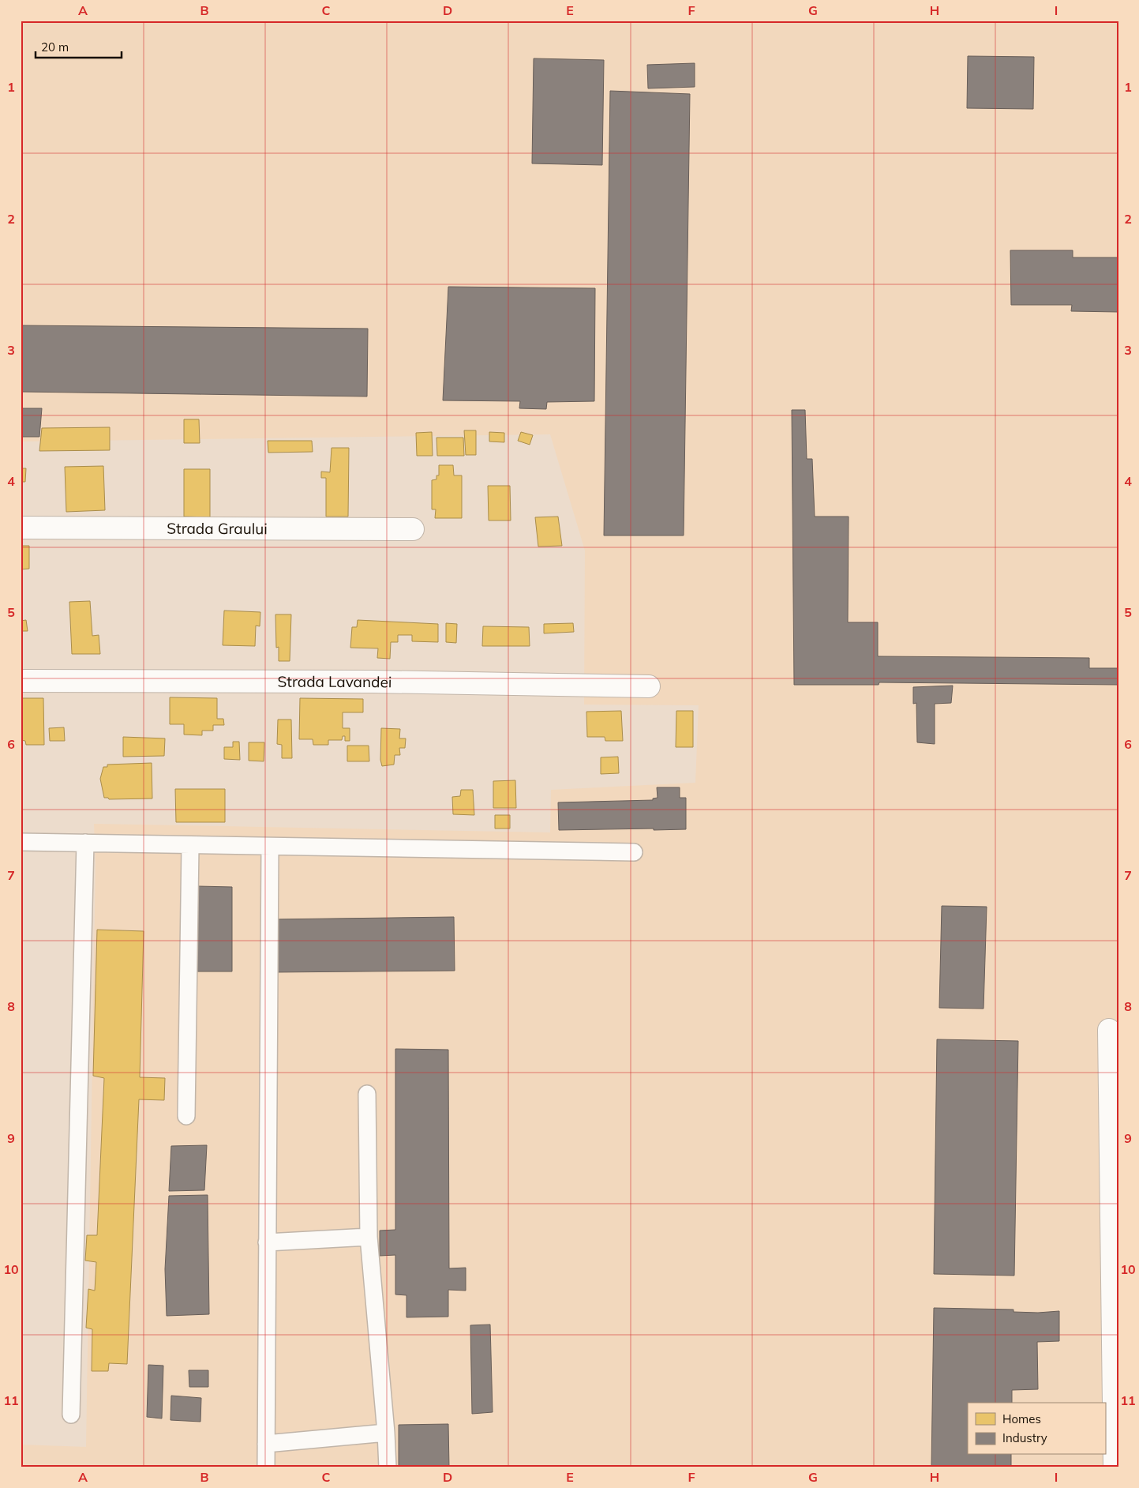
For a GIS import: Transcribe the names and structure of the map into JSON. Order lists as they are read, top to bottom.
{
  "streets": {
    "street": ["Strada Graului", "Strada Lavandei"]
  },
  "legend": ["Homes", "Industry"],
  "scale_bar": "20 m",
  "grid": {
    "columns": [
      "A",
      "B",
      "C",
      "D",
      "E",
      "F",
      "G",
      "H",
      "I"
    ],
    "rows": [
      "1",
      "2",
      "3",
      "4",
      "5",
      "6",
      "7",
      "8",
      "9",
      "10",
      "11"
    ]
  }
}
